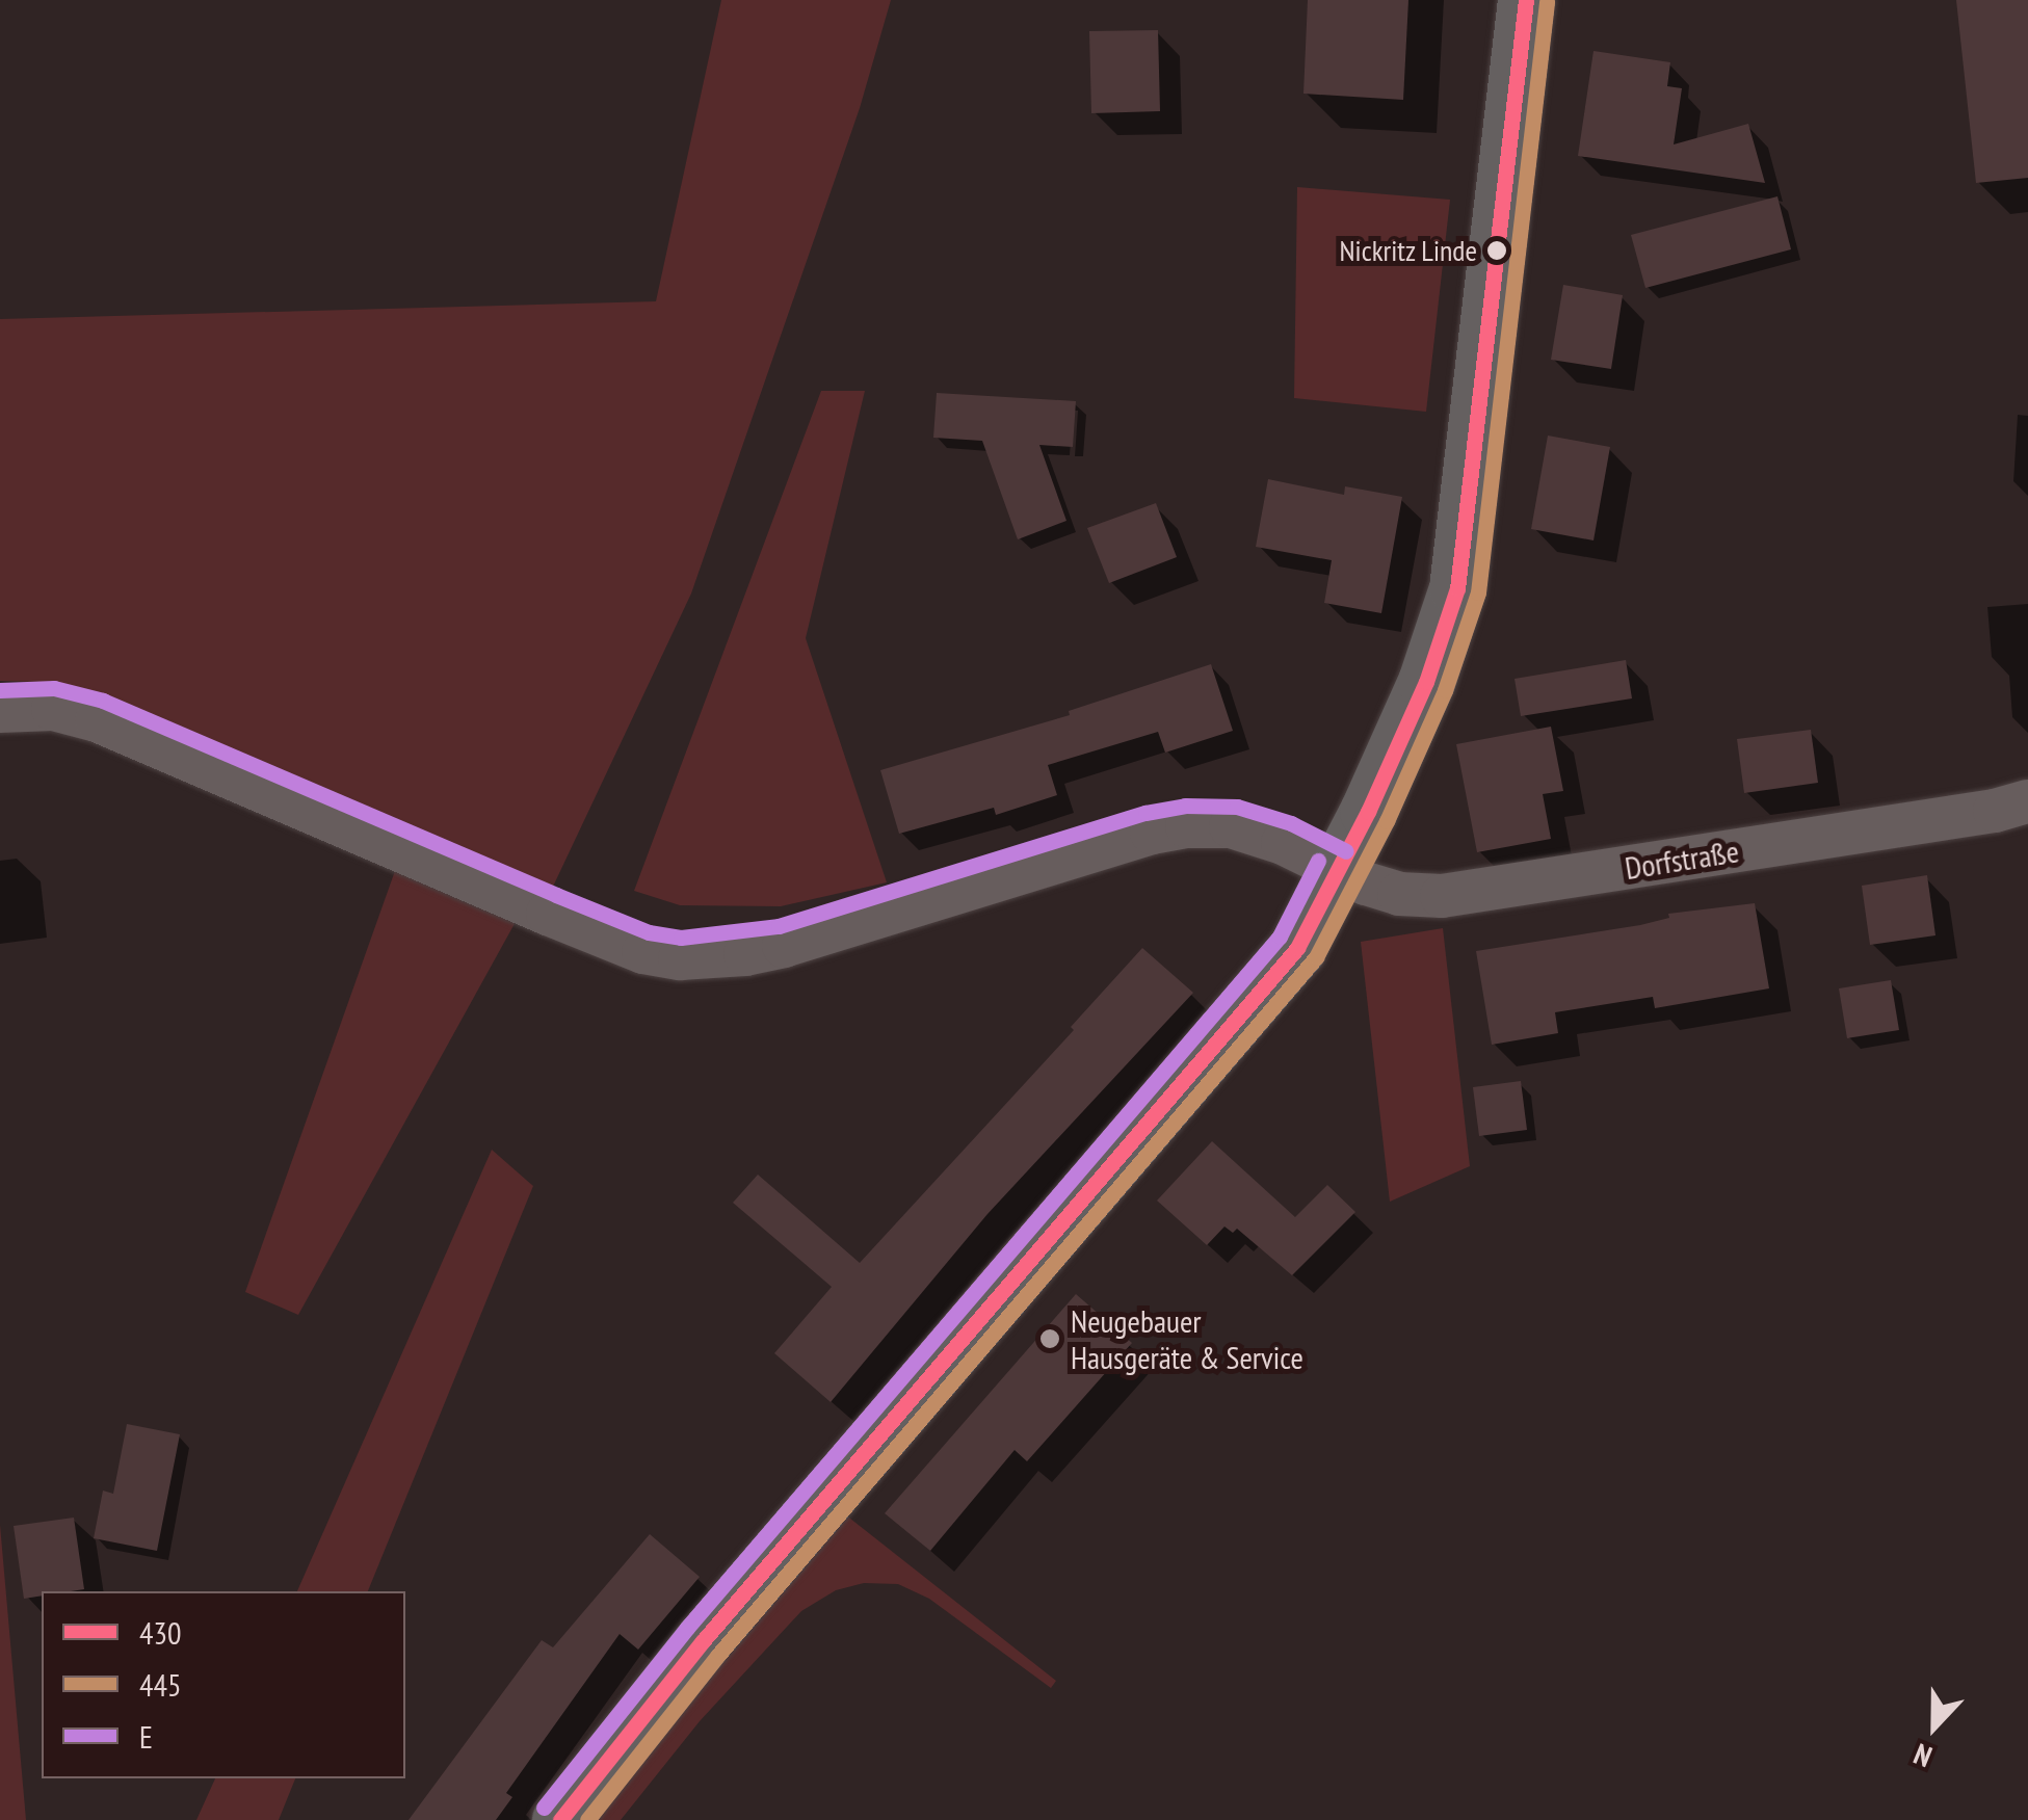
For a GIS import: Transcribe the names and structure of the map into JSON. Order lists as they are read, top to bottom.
{
  "streets": {
    "street": ["Dorfstraße"]
  },
  "places": ["Nickritz Linde", "Neugebauer Hausgeräte & Service"],
  "lines": ["transit line 430", "transit line 445", "transit line E"],
  "legend": ["430", "445", "E"],
  "north": "bottom"
}
